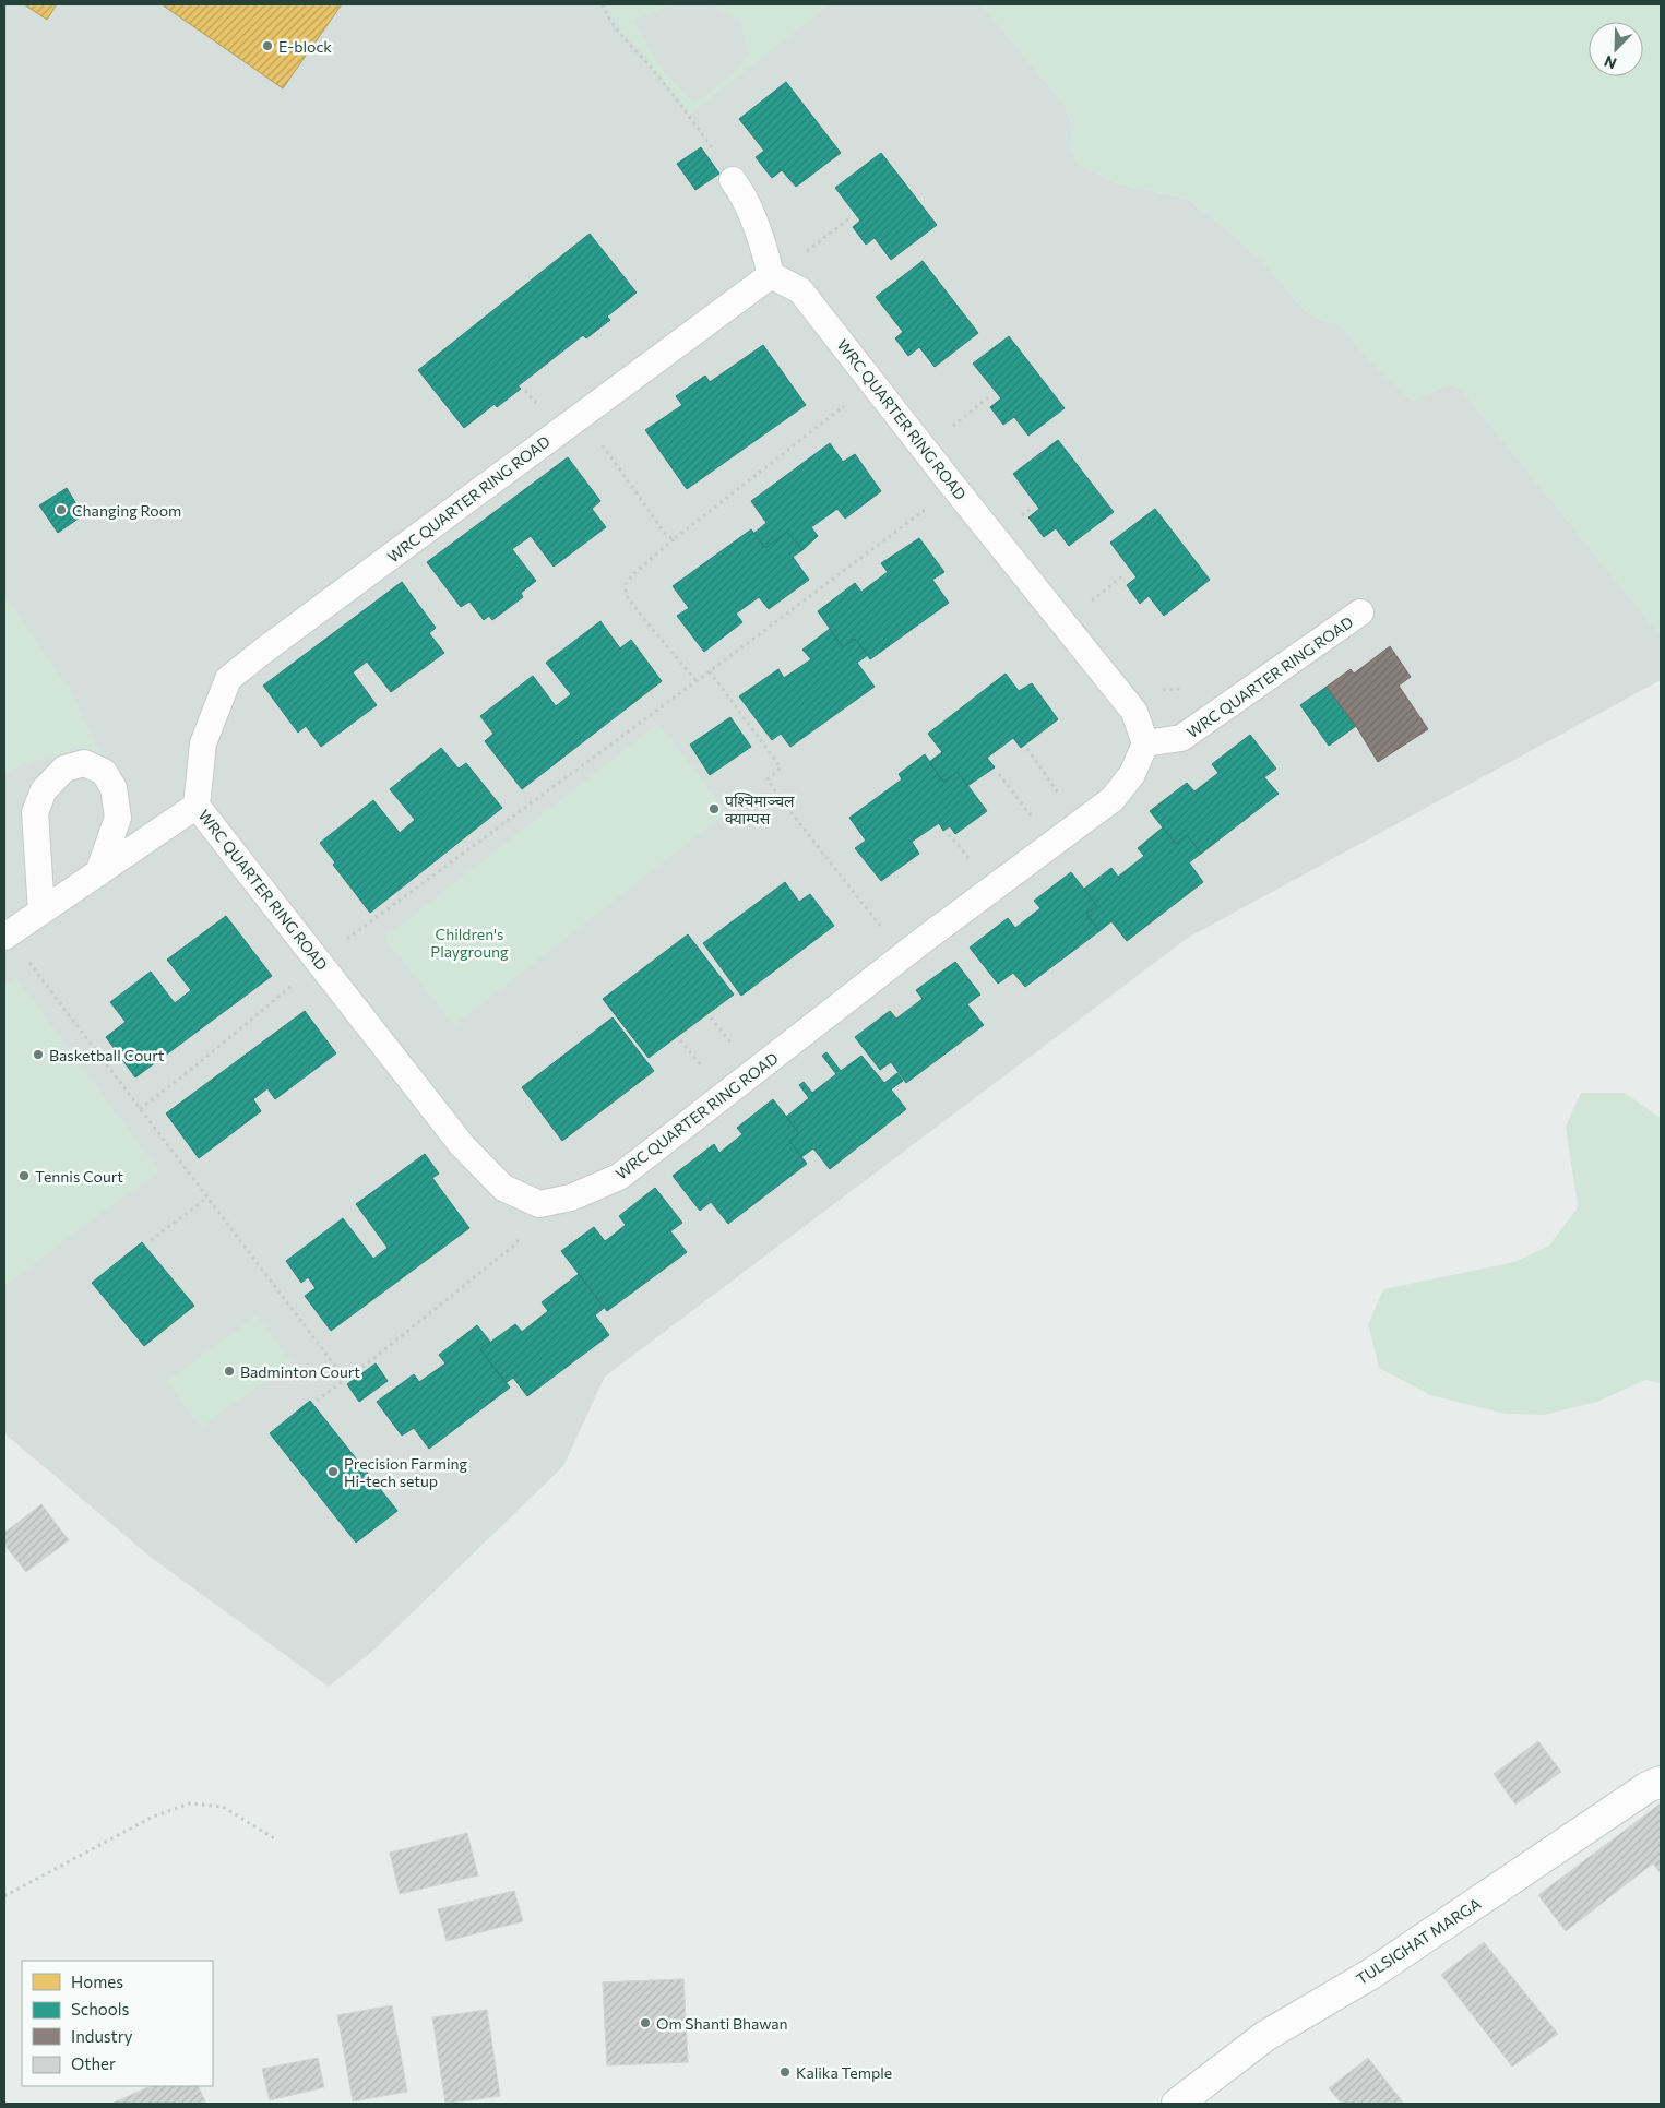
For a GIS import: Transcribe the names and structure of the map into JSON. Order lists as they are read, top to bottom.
{
  "streets": {
    "street": ["TULSIGHAT MARGA"],
    "lane": ["WRC QUARTER RING ROAD"]
  },
  "parks": ["Children's Playgroung"],
  "places": [
    "E-block",
    "Changing Room",
    "पश्‍चिमाञ्‍चल क्याम्पस",
    "Basketball Court",
    "Tennis Court",
    "Badminton Court",
    "Precision Farming Hi-tech setup",
    "Om Shanti Bhawan",
    "Kalika Temple"
  ],
  "legend": [
    "Homes",
    "Schools",
    "Industry",
    "Other"
  ],
  "north": "bottom left"
}
